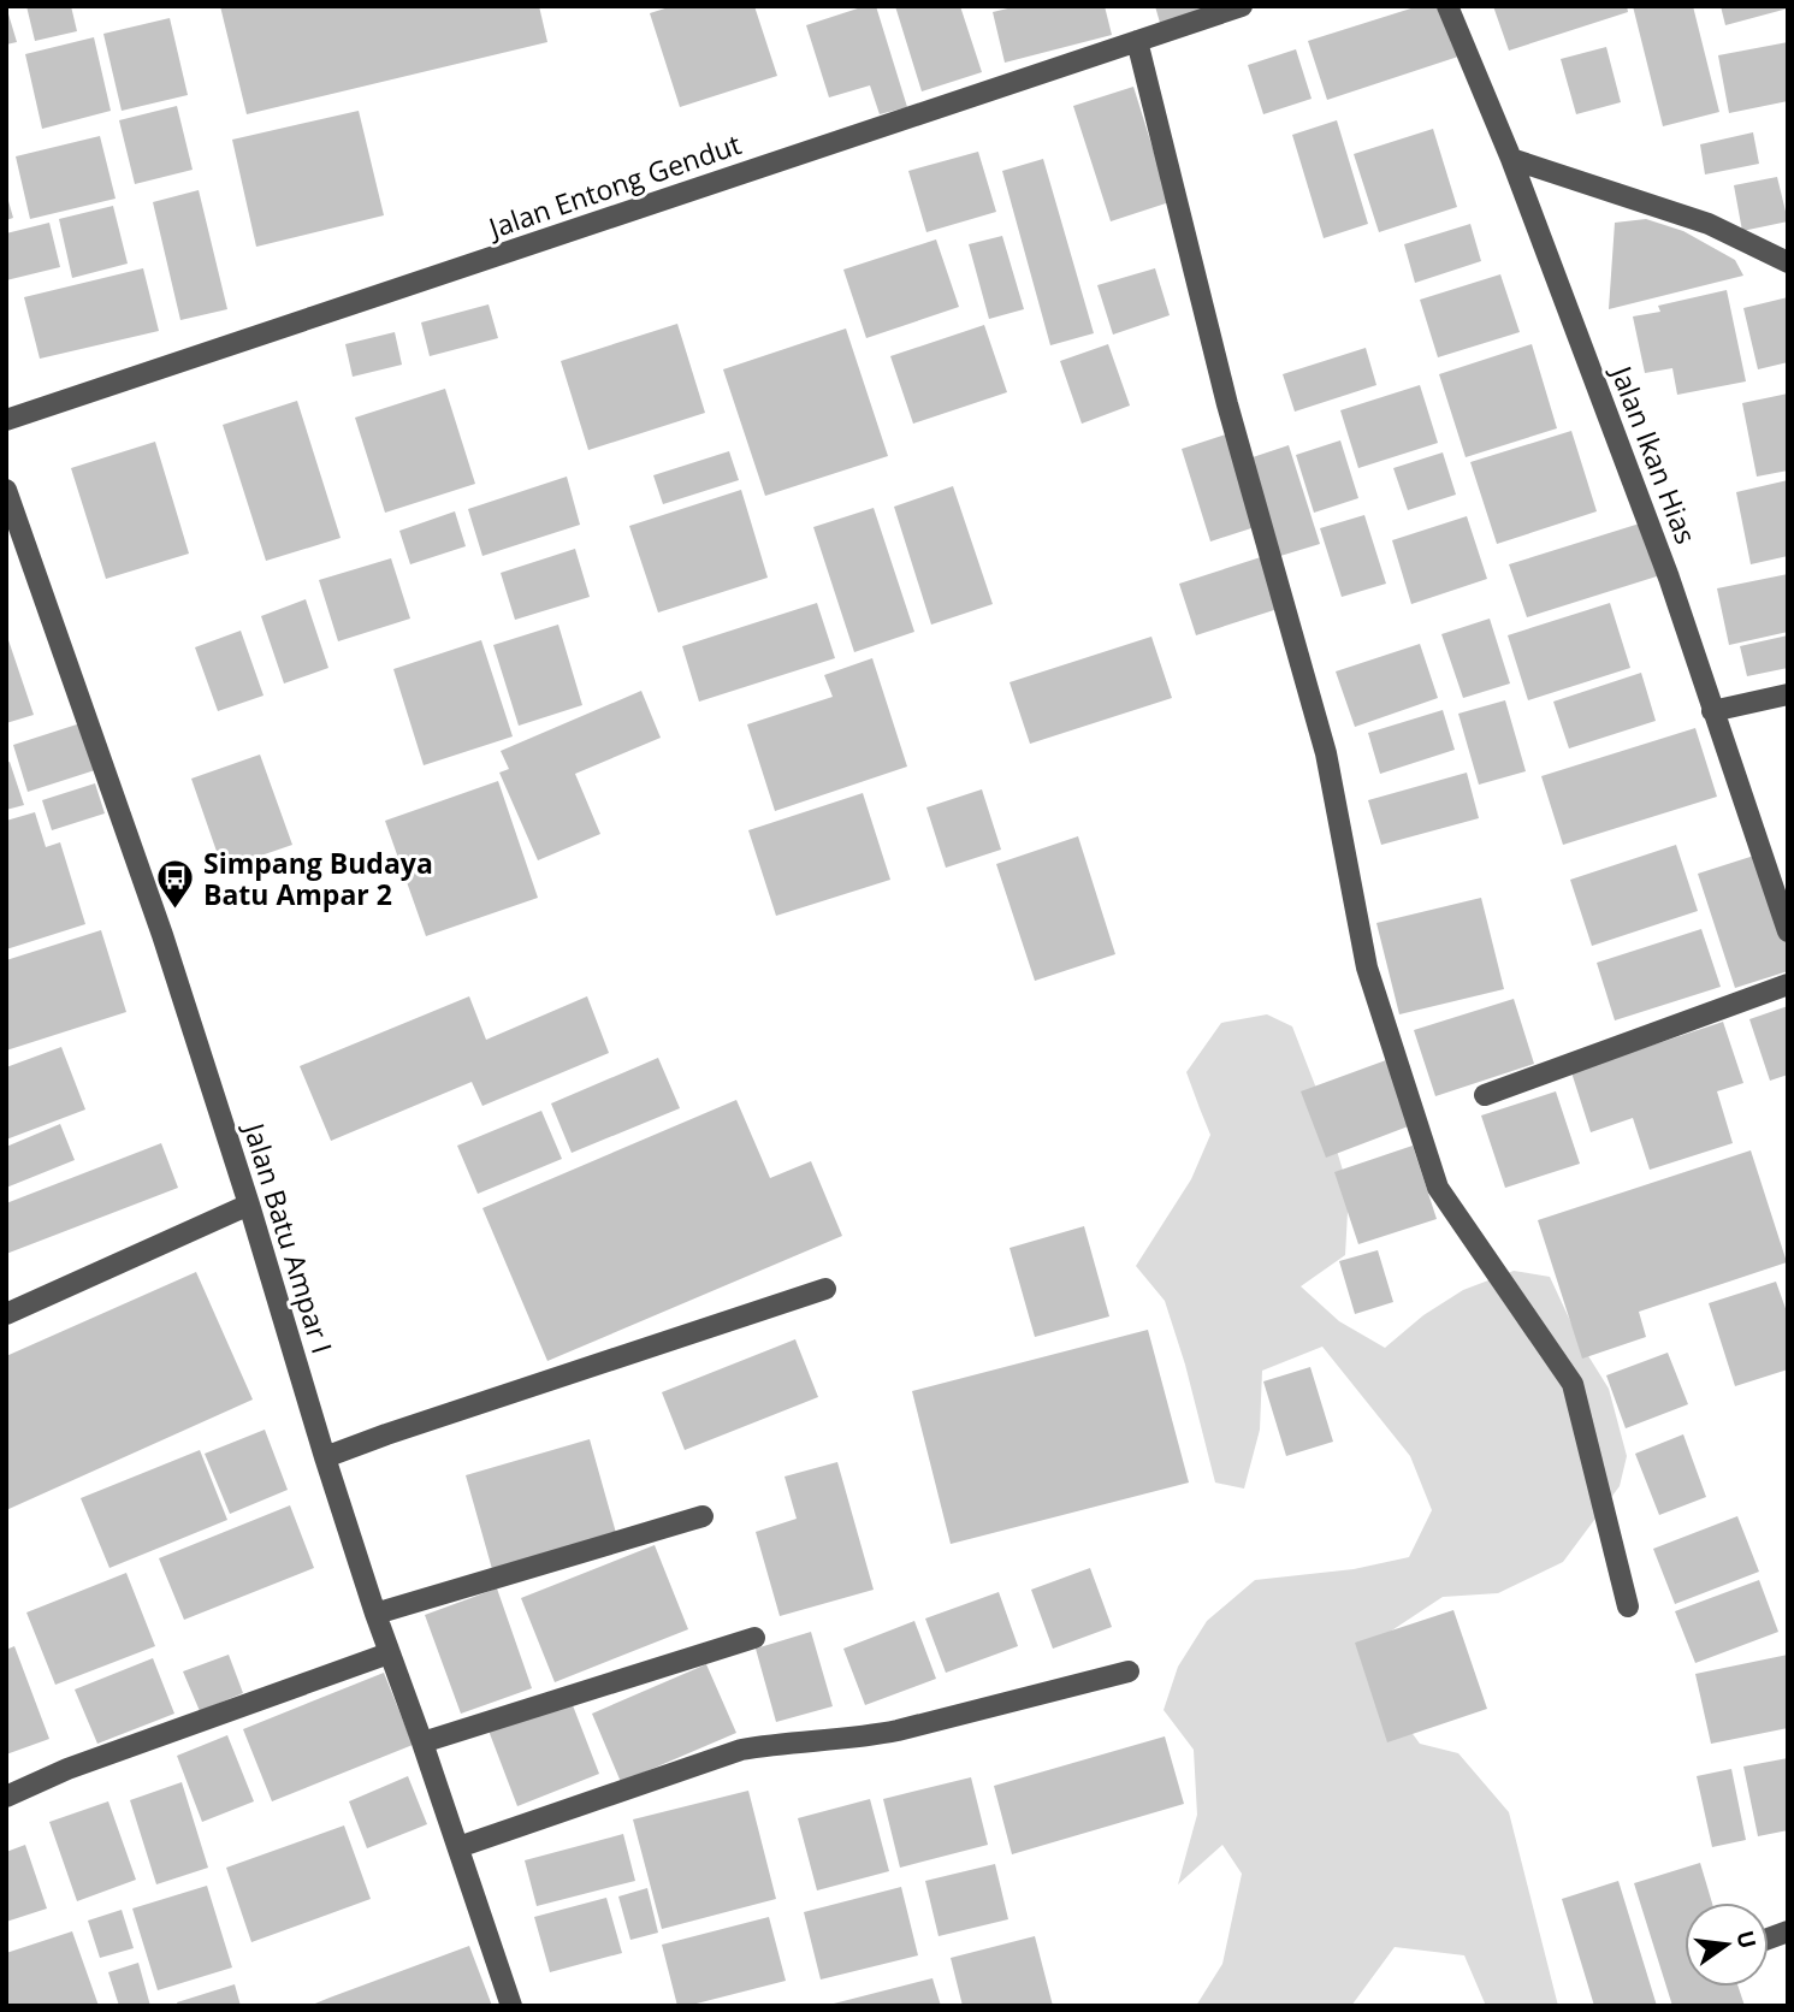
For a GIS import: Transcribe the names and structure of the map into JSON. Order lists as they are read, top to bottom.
{
  "streets": {
    "street": ["Jalan Entong Gendut", "Jalan Ikan Hias", "Jalan Batu Ampar I"]
  },
  "places": {
    "bus stop": ["Simpang Budaya Batu Ampar 2"]
  },
  "north": "right"
}
